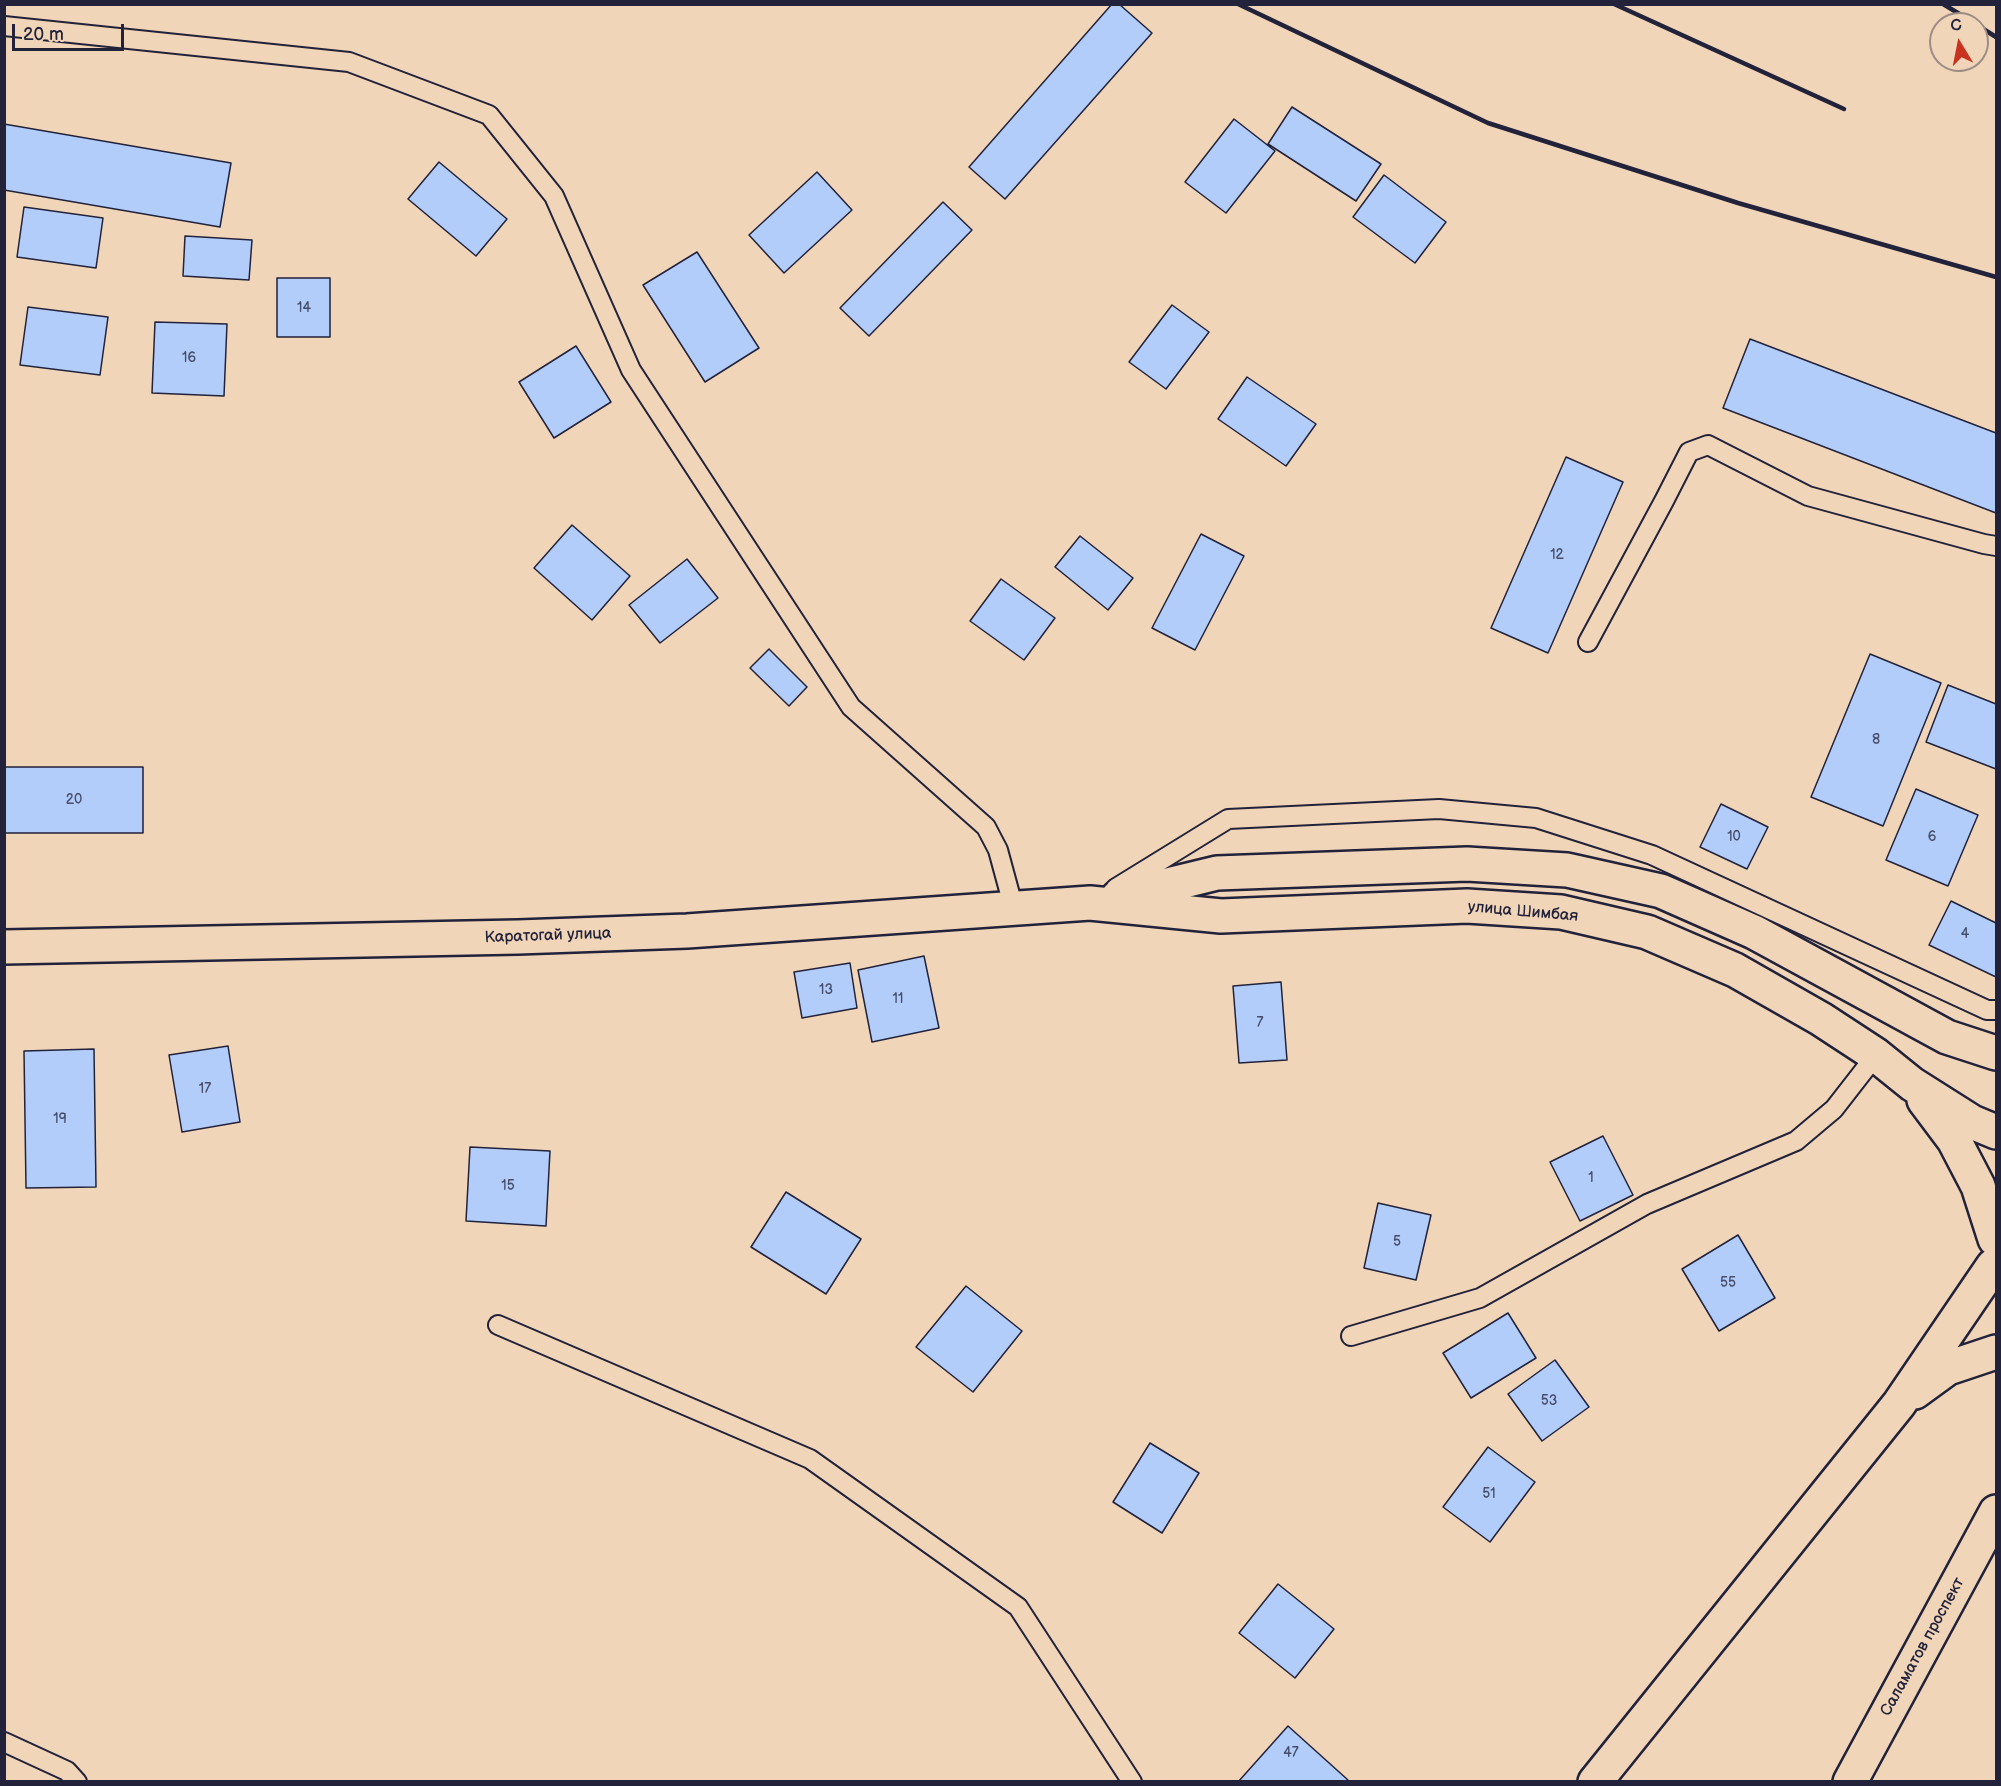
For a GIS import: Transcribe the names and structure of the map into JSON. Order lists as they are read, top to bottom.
{
  "streets": {
    "main road": ["улица Шимбая", "Каратогай улица", "Саламатов проспект"]
  },
  "crossings": [
    ["улица Шимбая", "Каратогай улица"]
  ],
  "house_numbers": [
    "14",
    "16",
    "12",
    "8",
    "20",
    "10",
    "6",
    "4",
    "13",
    "11",
    "7",
    "17",
    "19",
    "1",
    "15",
    "5",
    "55",
    "53",
    "51",
    "47"
  ],
  "scale_bar": "20 m",
  "north": "top"
}
